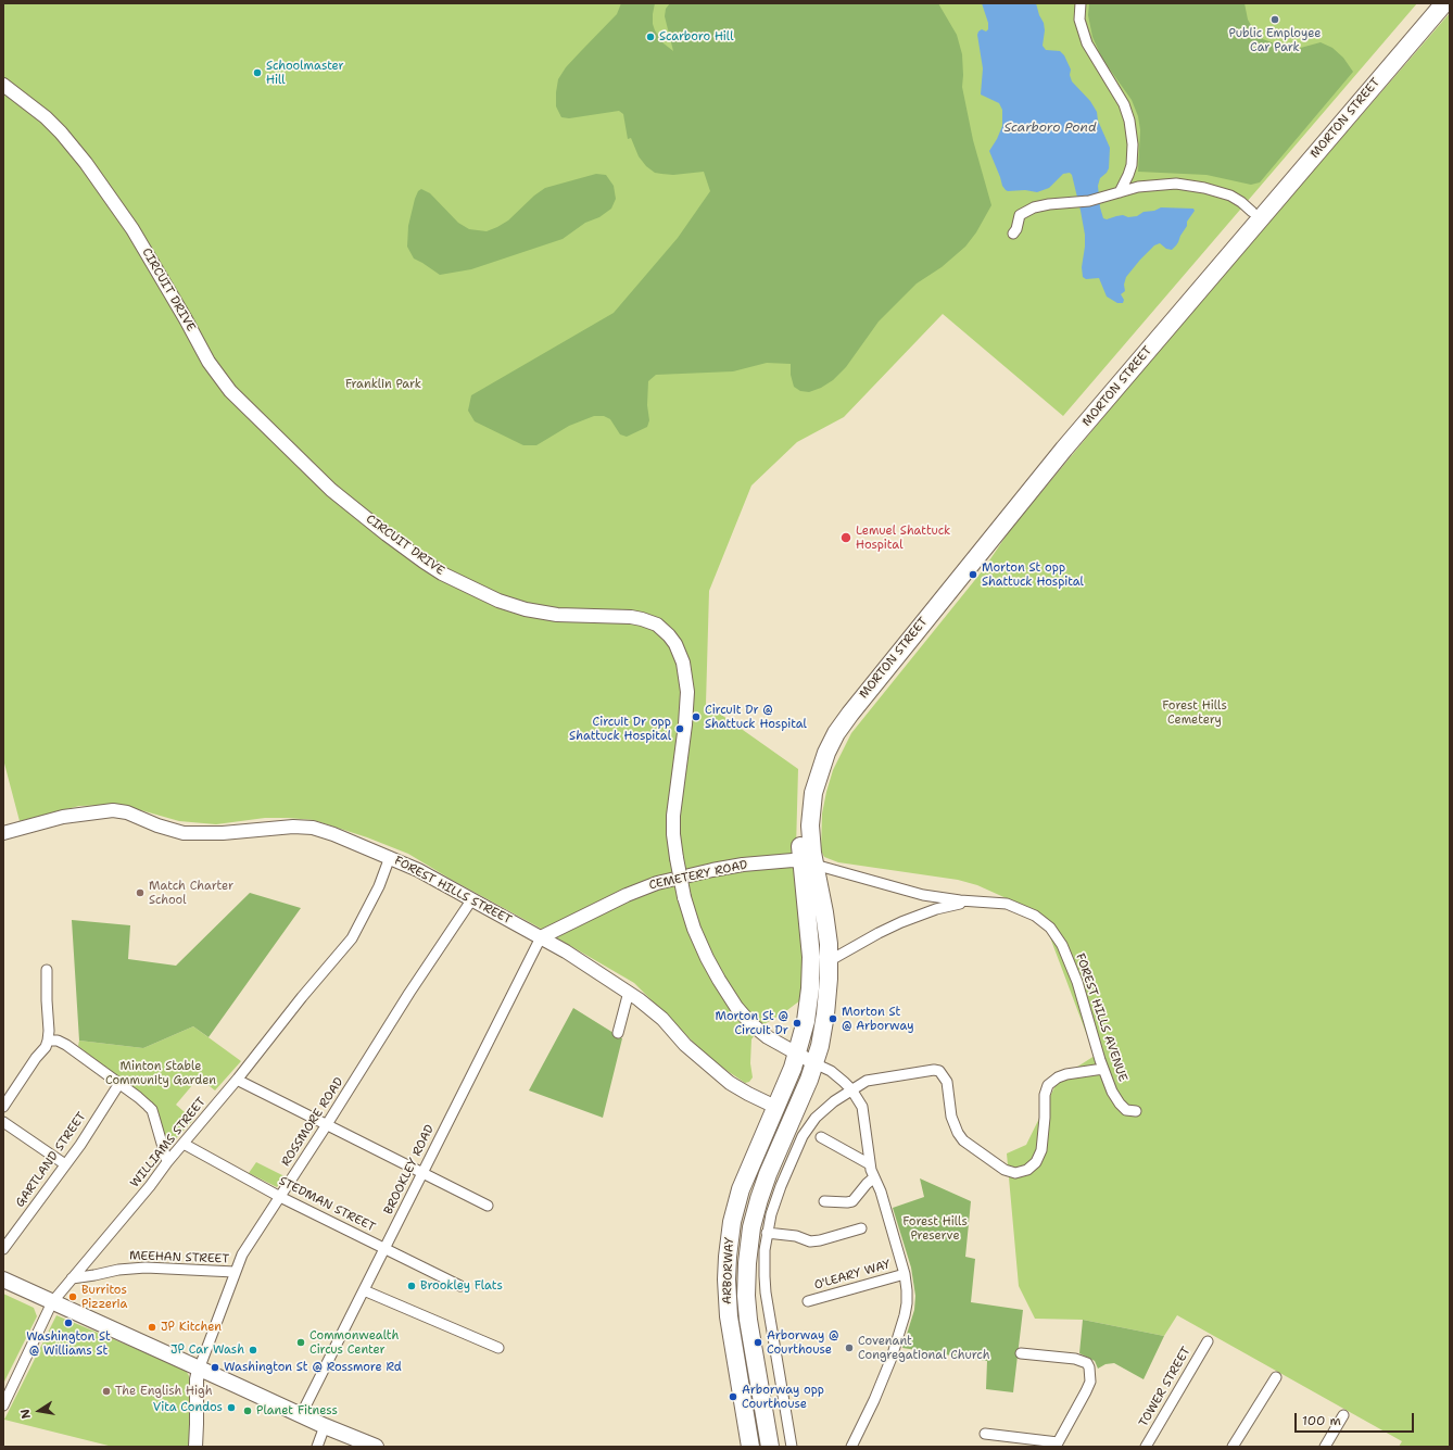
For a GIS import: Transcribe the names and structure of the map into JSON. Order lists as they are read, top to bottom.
{
  "streets": {
    "highway": ["MORTON STREET", "ARBORWAY"],
    "main road": ["CIRCUIT DRIVE", "CEMETERY ROAD", "FOREST HILLS STREET"],
    "street": [
      "FOREST HILLS AVENUE",
      "ROSSMORE ROAD",
      "WILLIAMS STREET",
      "GARTLAND STREET",
      "BROOKLEY ROAD",
      "STEDMAN STREET",
      "MEEHAN STREET",
      "O'LEARY WAY",
      "TOWER STREET"
    ]
  },
  "crossings": [
    ["MORTON STREET", "CIRCUIT DRIVE"],
    ["MORTON STREET", "CEMETERY ROAD"],
    ["MORTON STREET", "FOREST HILLS AVENUE"],
    ["MORTON STREET", "ARBORWAY"],
    ["CIRCUIT DRIVE", "ARBORWAY"],
    ["CEMETERY ROAD", "FOREST HILLS STREET"],
    ["CEMETERY ROAD", "FOREST HILLS AVENUE"],
    ["CEMETERY ROAD", "BROOKLEY ROAD"],
    ["FOREST HILLS STREET", "ROSSMORE ROAD"],
    ["FOREST HILLS STREET", "WILLIAMS STREET"],
    ["FOREST HILLS STREET", "BROOKLEY ROAD"],
    ["FOREST HILLS STREET", "ARBORWAY"],
    ["ROSSMORE ROAD", "STEDMAN STREET"],
    ["ROSSMORE ROAD", "MEEHAN STREET"],
    ["WILLIAMS STREET", "STEDMAN STREET"],
    ["WILLIAMS STREET", "MEEHAN STREET"],
    ["BROOKLEY ROAD", "STEDMAN STREET"]
  ],
  "water": ["Scarboro Pond"],
  "parks": [
    "Franklin Park",
    "Forest Hills Cemetery",
    "Minton Stable Community Garden",
    "Forest Hills Preserve"
  ],
  "places": [
    "Public Employee Car Park",
    "Scarboro Hill",
    "Schoolmaster Hill",
    "Lemuel Shattuck Hospital",
    "Morton St opp Shattuck Hospital",
    "Circuit Dr @ Shattuck Hospital",
    "Circuit Dr opp Shattuck Hospital",
    "Match Charter School",
    "Morton St @ Arborway",
    "Morton St @ Circuit Dr",
    "Brookley Flats",
    "Burritos Pizzeria",
    "Washington St @ Williams St",
    "JP Kitchen",
    "Commonwealth Circus Center",
    "Arborway @ Courthouse",
    "Covenant Congregational Church",
    "JP Car Wash",
    "Washington St @ Rossmore Rd",
    "The English High",
    "Arborway opp Courthouse",
    "Vita Condos",
    "Planet Fitness"
  ],
  "scale_bar": "100 m",
  "north": "left"
}
